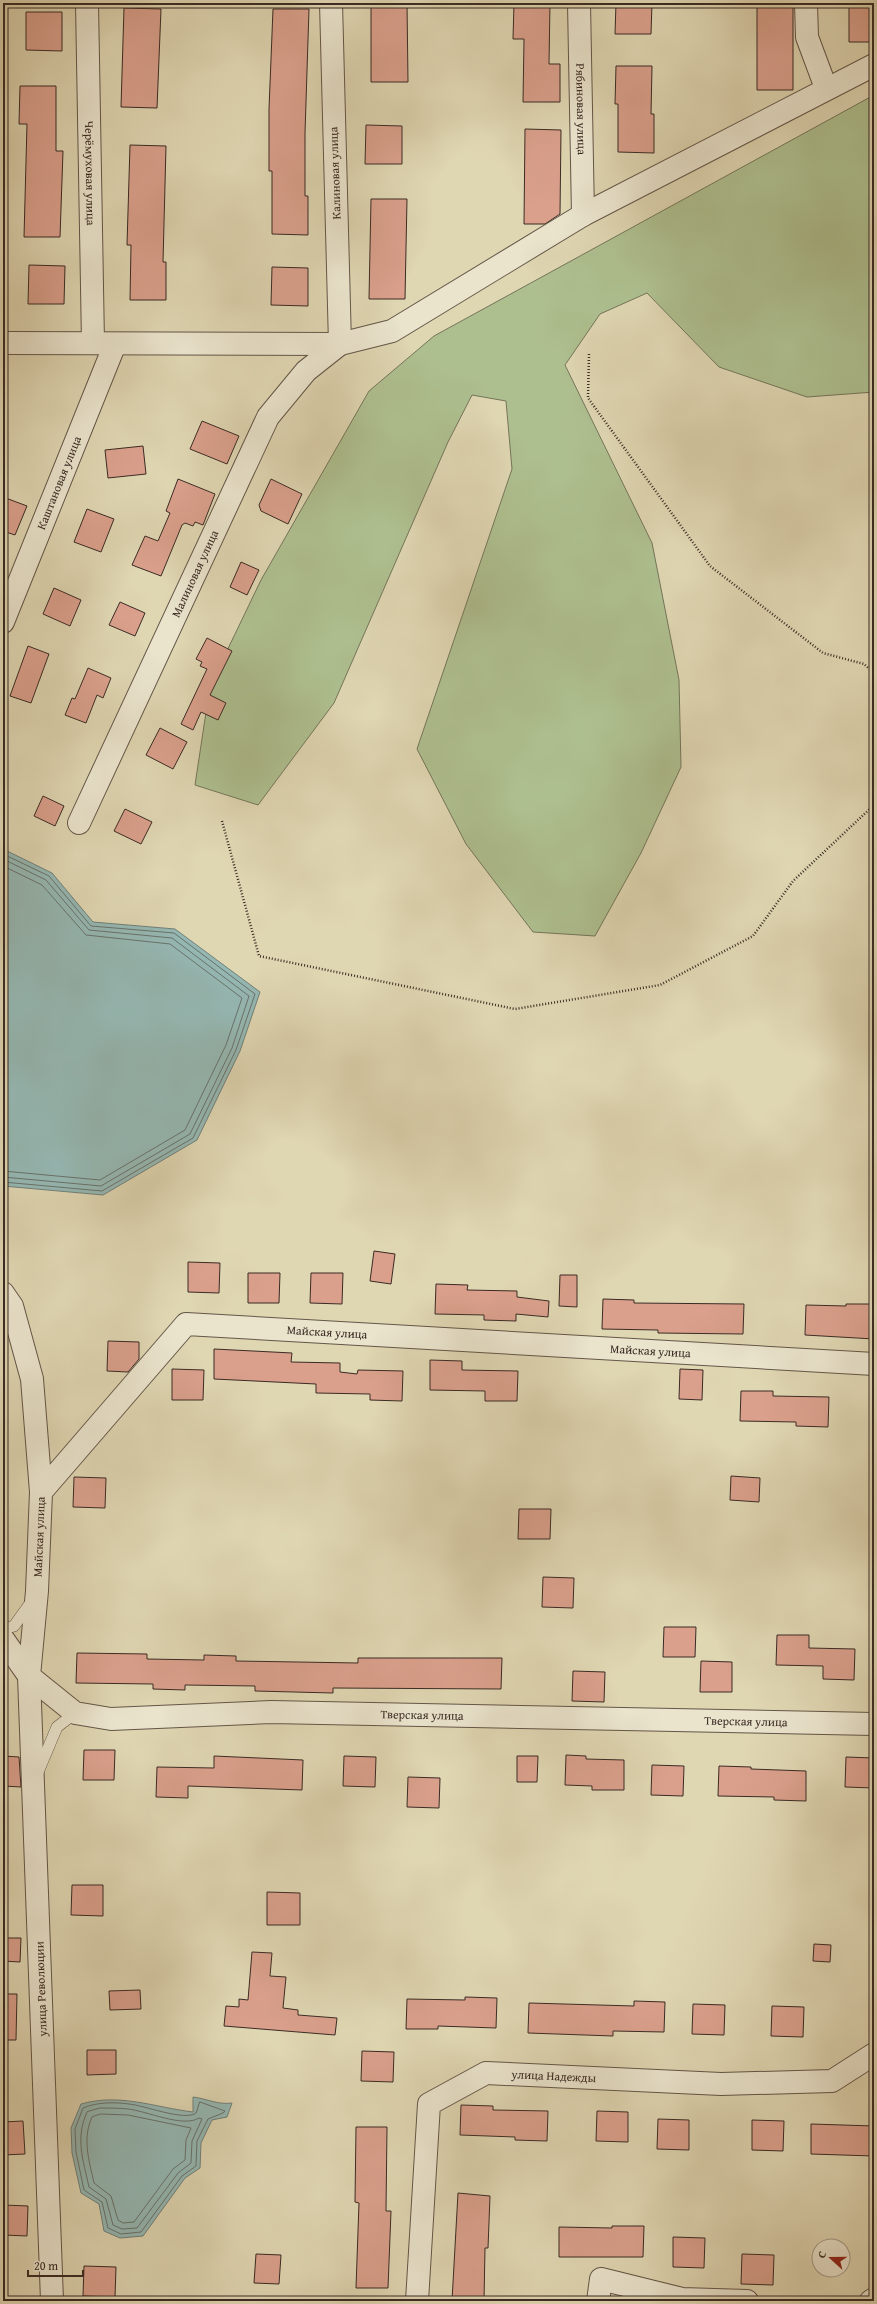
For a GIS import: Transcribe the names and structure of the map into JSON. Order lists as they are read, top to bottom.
{
  "streets": {
    "street": [
      "Рябиновая улица",
      "Черёмуховая улица",
      "Калиновая улица",
      "Каштановая улица",
      "Малиновая улица",
      "Майская улица",
      "Тверская улица",
      "улица Революции",
      "улица Надежды"
    ]
  },
  "crossings": [
    ["Калиновая улица", "Малиновая улица"],
    ["Майская улица", "Тверская улица"],
    ["Майская улица", "улица Революции"],
    ["Тверская улица", "улица Революции"]
  ],
  "scale_bar": "20 m",
  "north": "left"
}
